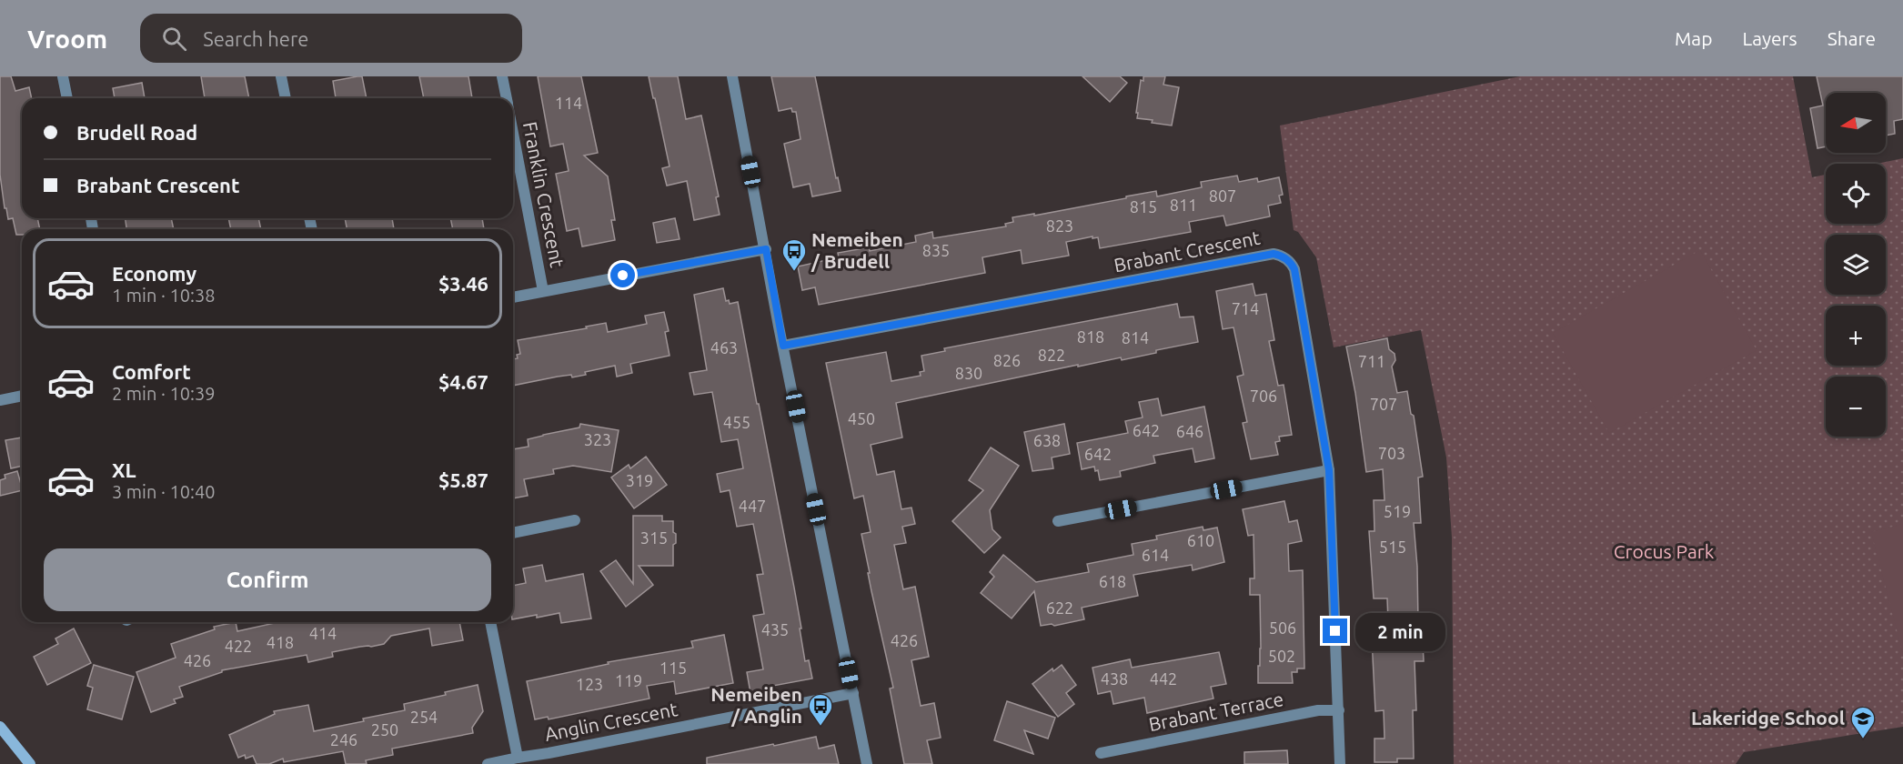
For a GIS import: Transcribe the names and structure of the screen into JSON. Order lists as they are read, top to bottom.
{
  "streets": {
    "street": [
      "Franklin Crescent",
      "Brabant Crescent",
      "Brabant Terrace",
      "Anglin Crescent"
    ]
  },
  "crossings": [
    ["Brabant Crescent", "Brabant Terrace"]
  ],
  "parks": ["Crocus Park"],
  "places": {
    "bus stop": ["Nemeiben / Brudell", "Nemeiben / Anglin"],
    "school or university": ["Lakeridge School"]
  },
  "house_numbers": [
    "114",
    "807",
    "811",
    "815",
    "823",
    "835",
    "714",
    "818",
    "814",
    "463",
    "822",
    "826",
    "711",
    "830",
    "706",
    "707",
    "450",
    "455",
    "642",
    "646",
    "323",
    "638",
    "703",
    "642",
    "319",
    "447",
    "519",
    "315",
    "610",
    "515",
    "614",
    "618",
    "622",
    "506",
    "435",
    "414",
    "426",
    "418",
    "422",
    "502",
    "426",
    "115",
    "438",
    "442",
    "119",
    "123",
    "254",
    "250",
    "246"
  ],
  "north": "left",
  "page": {
    "header": "Vroom",
    "search": "Search here",
    "nav": ["Map", "Layers", "Share"],
    "map_buttons": ["+", "−"],
    "banner": ["Brudell Road", "Brabant Crescent"],
    "list": [
      {
        "name": "Economy",
        "note": "1 min · 10:38",
        "value": "$3.46"
      },
      {
        "name": "Comfort",
        "note": "2 min · 10:39",
        "value": "$4.67"
      },
      {
        "name": "XL",
        "note": "3 min · 10:40",
        "value": "$5.87"
      }
    ],
    "buttons": "Confirm",
    "bubble": "2 min"
  }
}
